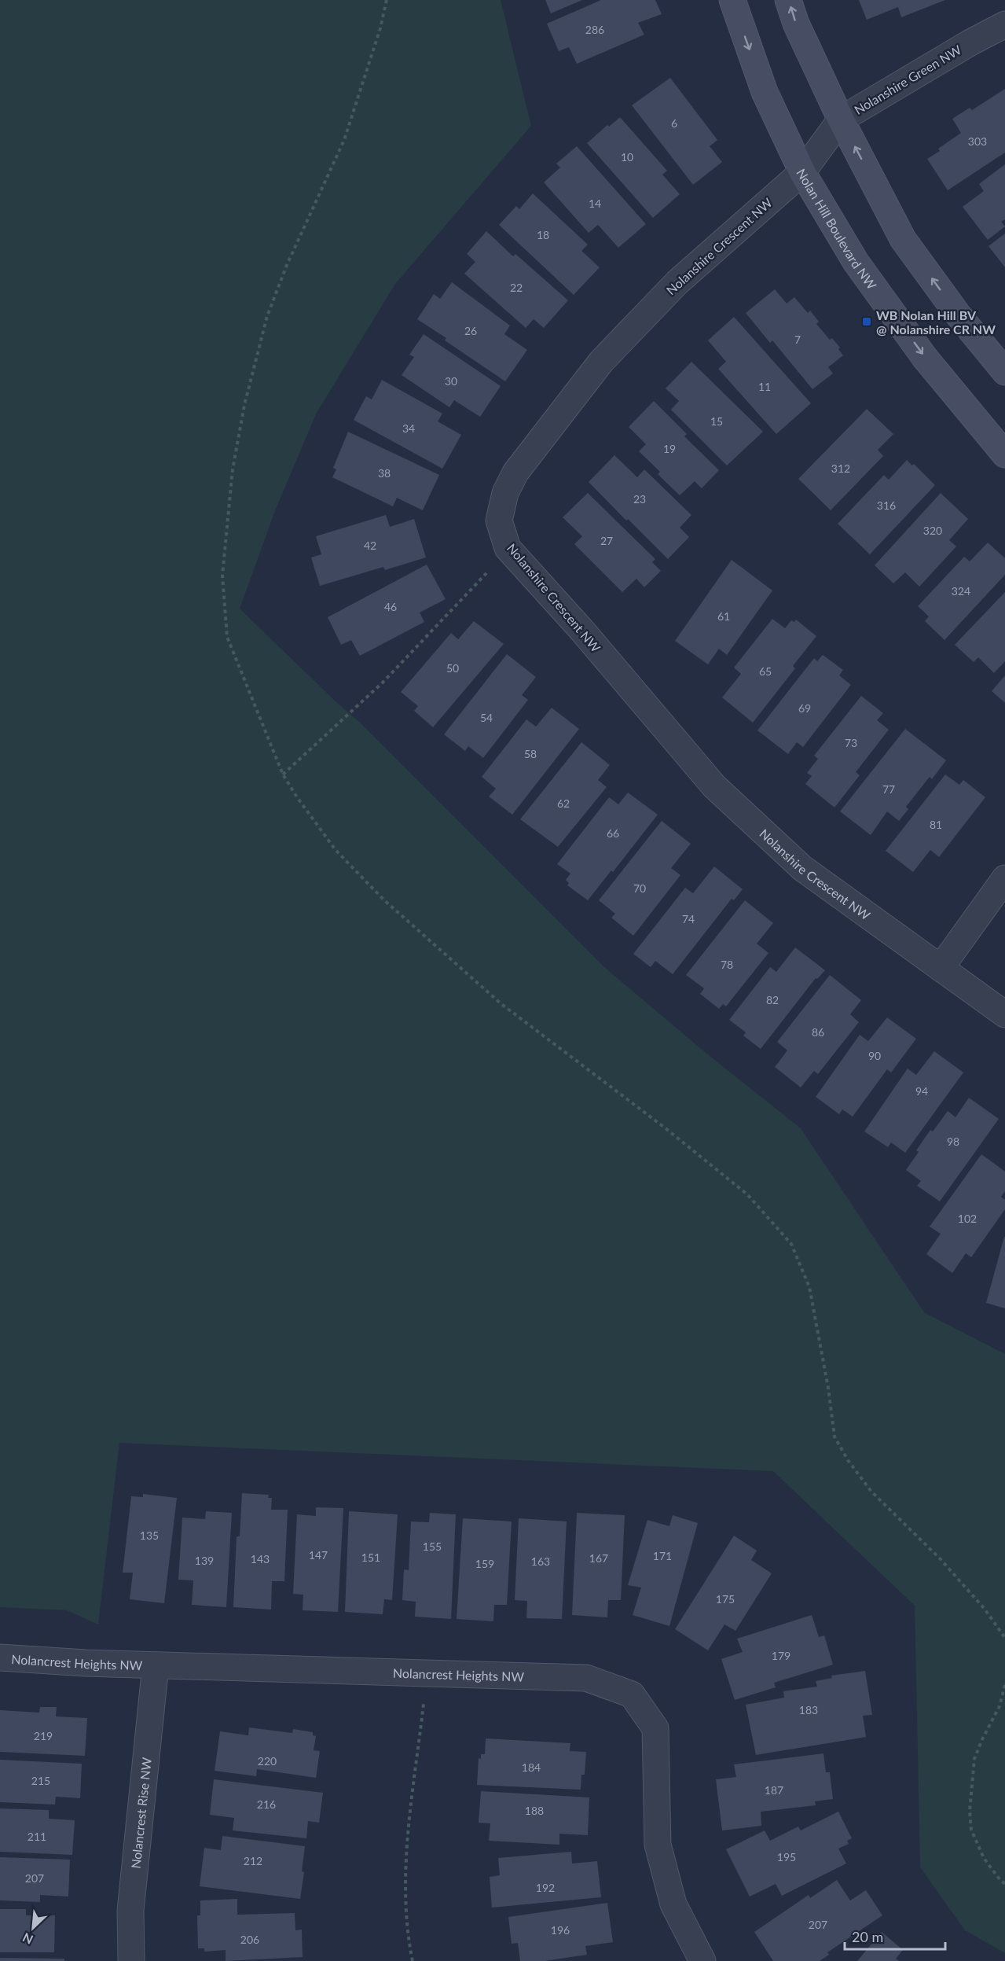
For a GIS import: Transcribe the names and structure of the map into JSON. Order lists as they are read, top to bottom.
{
  "streets": {
    "street": [
      "Nolanshire Green NW",
      "Nolan Hill Boulevard NW",
      "Nolanshire Crescent NW",
      "Nolancrest Heights NW",
      "Nolancrest Rise NW"
    ]
  },
  "crossings": [
    ["Nolanshire Green NW", "Nolanshire Crescent NW"],
    ["Nolan Hill Boulevard NW", "Nolanshire Crescent NW"],
    ["Nolancrest Heights NW", "Nolancrest Rise NW"]
  ],
  "places": {
    "transit": ["WB Nolan Hill BV @ Nolanshire CR NW"]
  },
  "house_numbers": [
    "286",
    "6",
    "303",
    "10",
    "14",
    "18",
    "22",
    "26",
    "7",
    "30",
    "11",
    "15",
    "34",
    "19",
    "312",
    "38",
    "23",
    "316",
    "320",
    "27",
    "42",
    "324",
    "46",
    "61",
    "50",
    "65",
    "69",
    "54",
    "73",
    "58",
    "77",
    "62",
    "81",
    "66",
    "70",
    "74",
    "78",
    "82",
    "86",
    "90",
    "94",
    "98",
    "102",
    "135",
    "155",
    "147",
    "171",
    "151",
    "167",
    "143",
    "139",
    "163",
    "159",
    "175",
    "179",
    "183",
    "219",
    "220",
    "184",
    "215",
    "187",
    "216",
    "188",
    "211",
    "195",
    "212",
    "207",
    "192",
    "207",
    "196",
    "206"
  ],
  "scale_bar": "20 m",
  "north": "bottom left"
}
